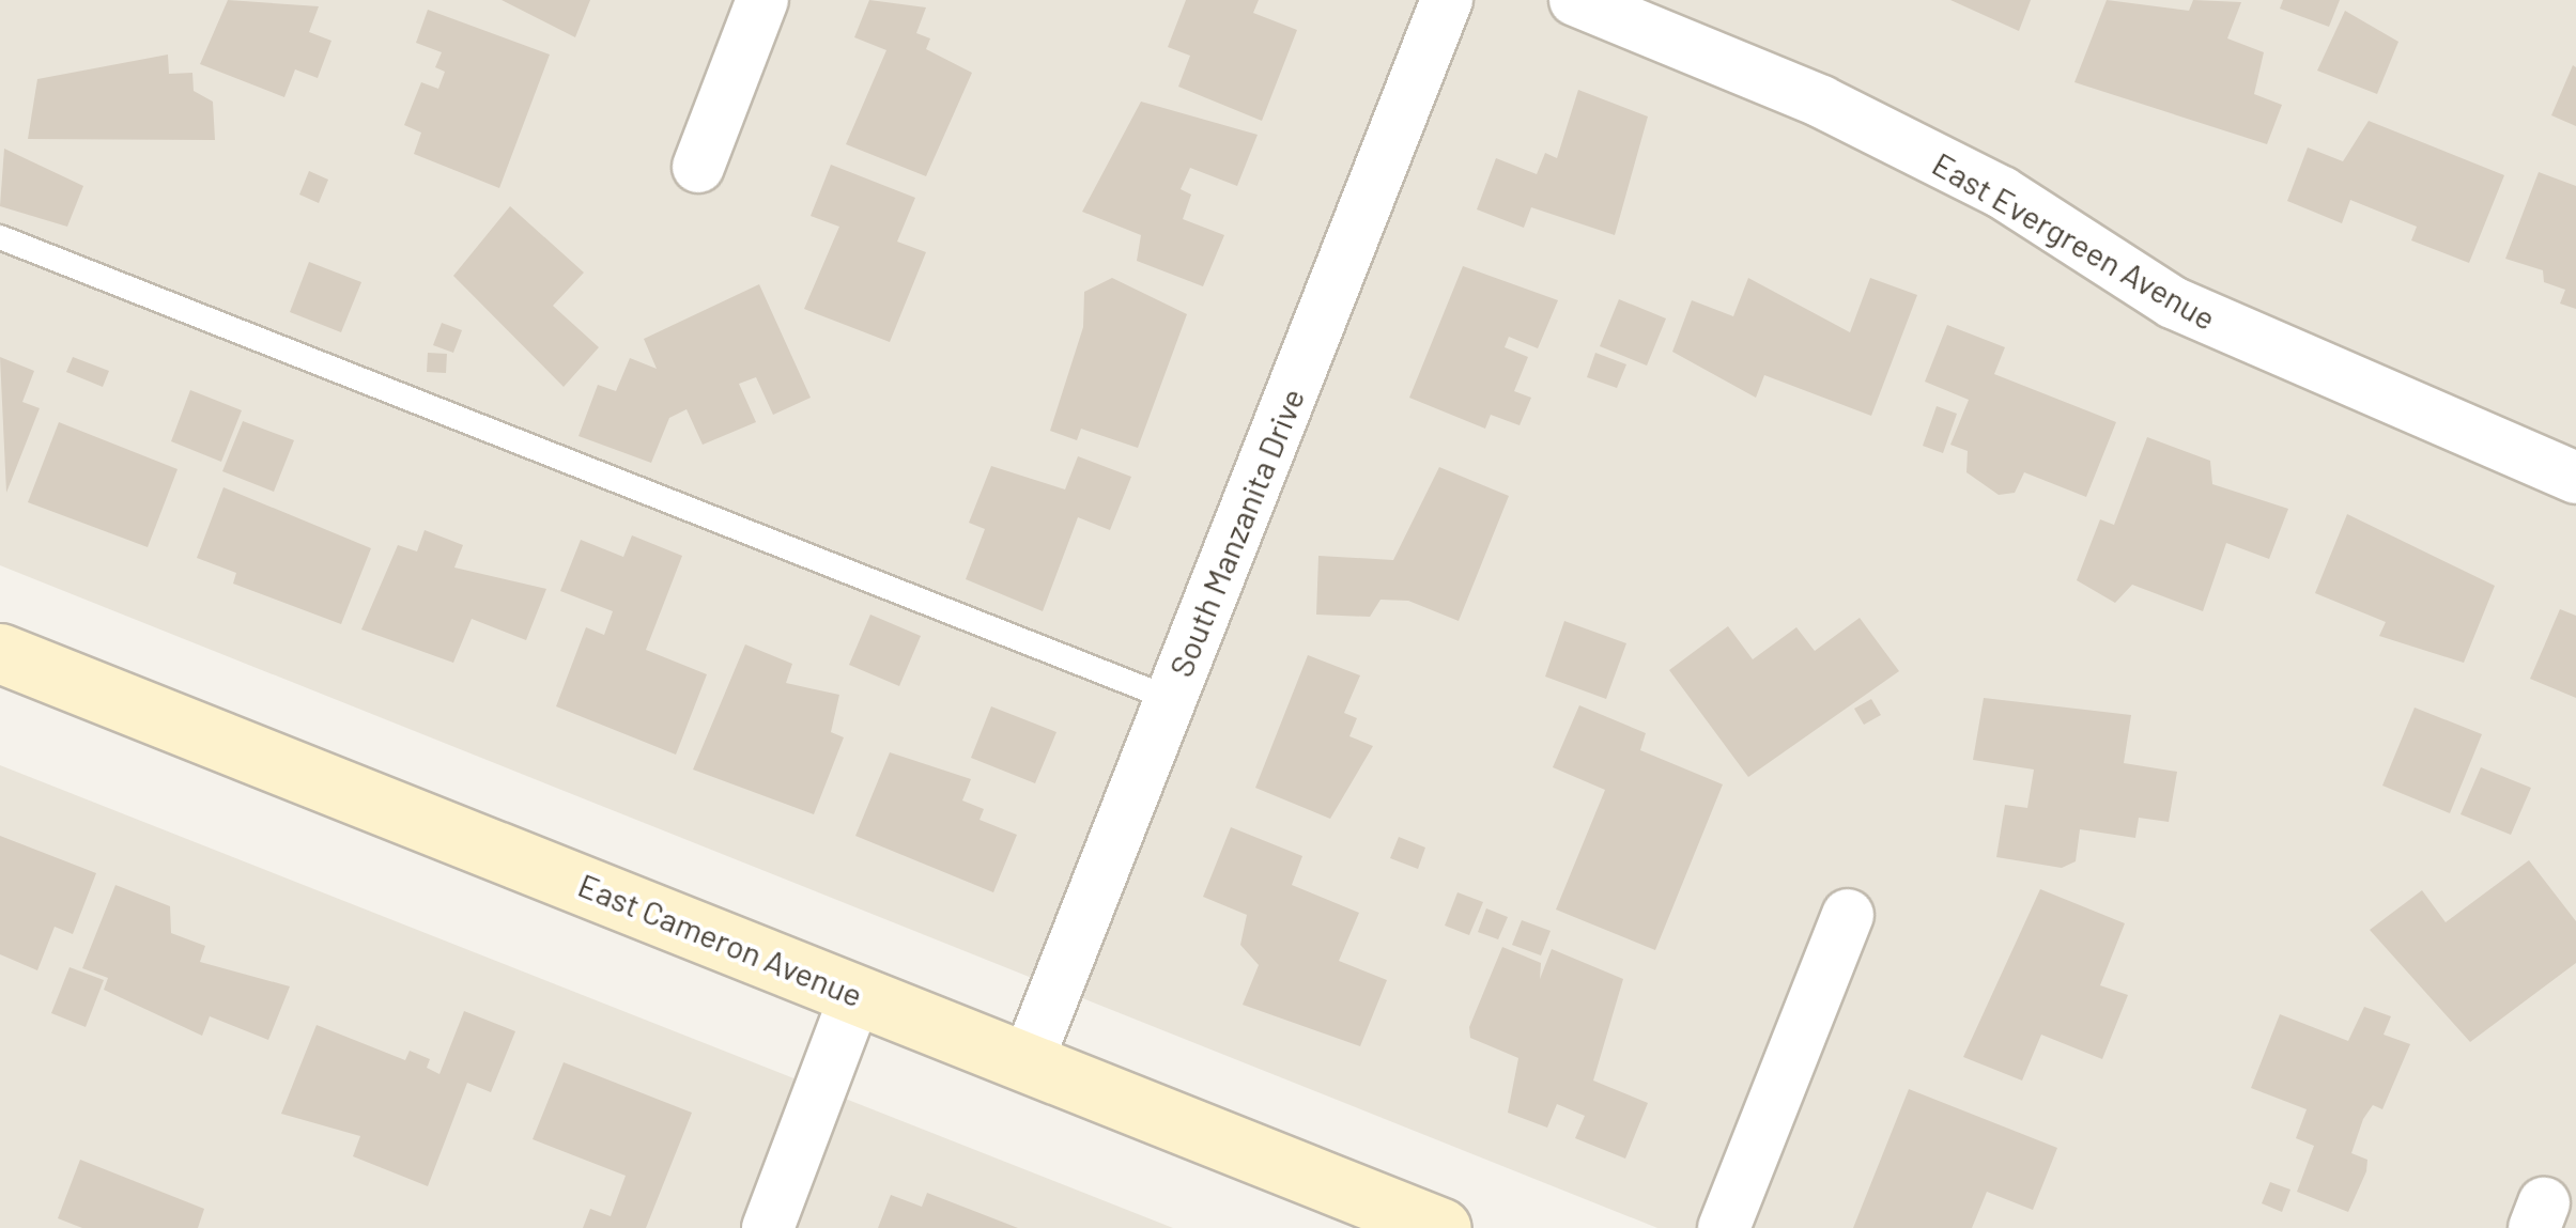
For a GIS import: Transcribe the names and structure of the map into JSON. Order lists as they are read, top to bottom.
{
  "streets": {
    "main road": ["East Cameron Avenue"],
    "street": ["East Evergreen Avenue", "South Manzanita Drive"]
  },
  "crossings": [
    ["South Manzanita Drive", "East Cameron Avenue"]
  ]
}
